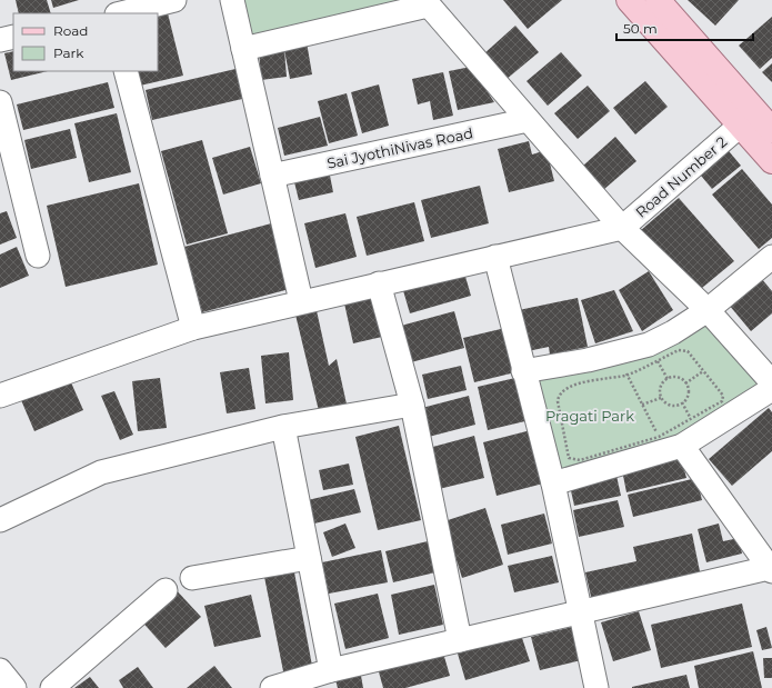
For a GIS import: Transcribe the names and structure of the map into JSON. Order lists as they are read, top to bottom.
{
  "streets": {
    "street": ["Sai JyothiNivas Road", "Road Number 2"]
  },
  "parks": ["Pragati Park"],
  "legend": ["Road", "Park"],
  "scale_bar": "50 m"
}
